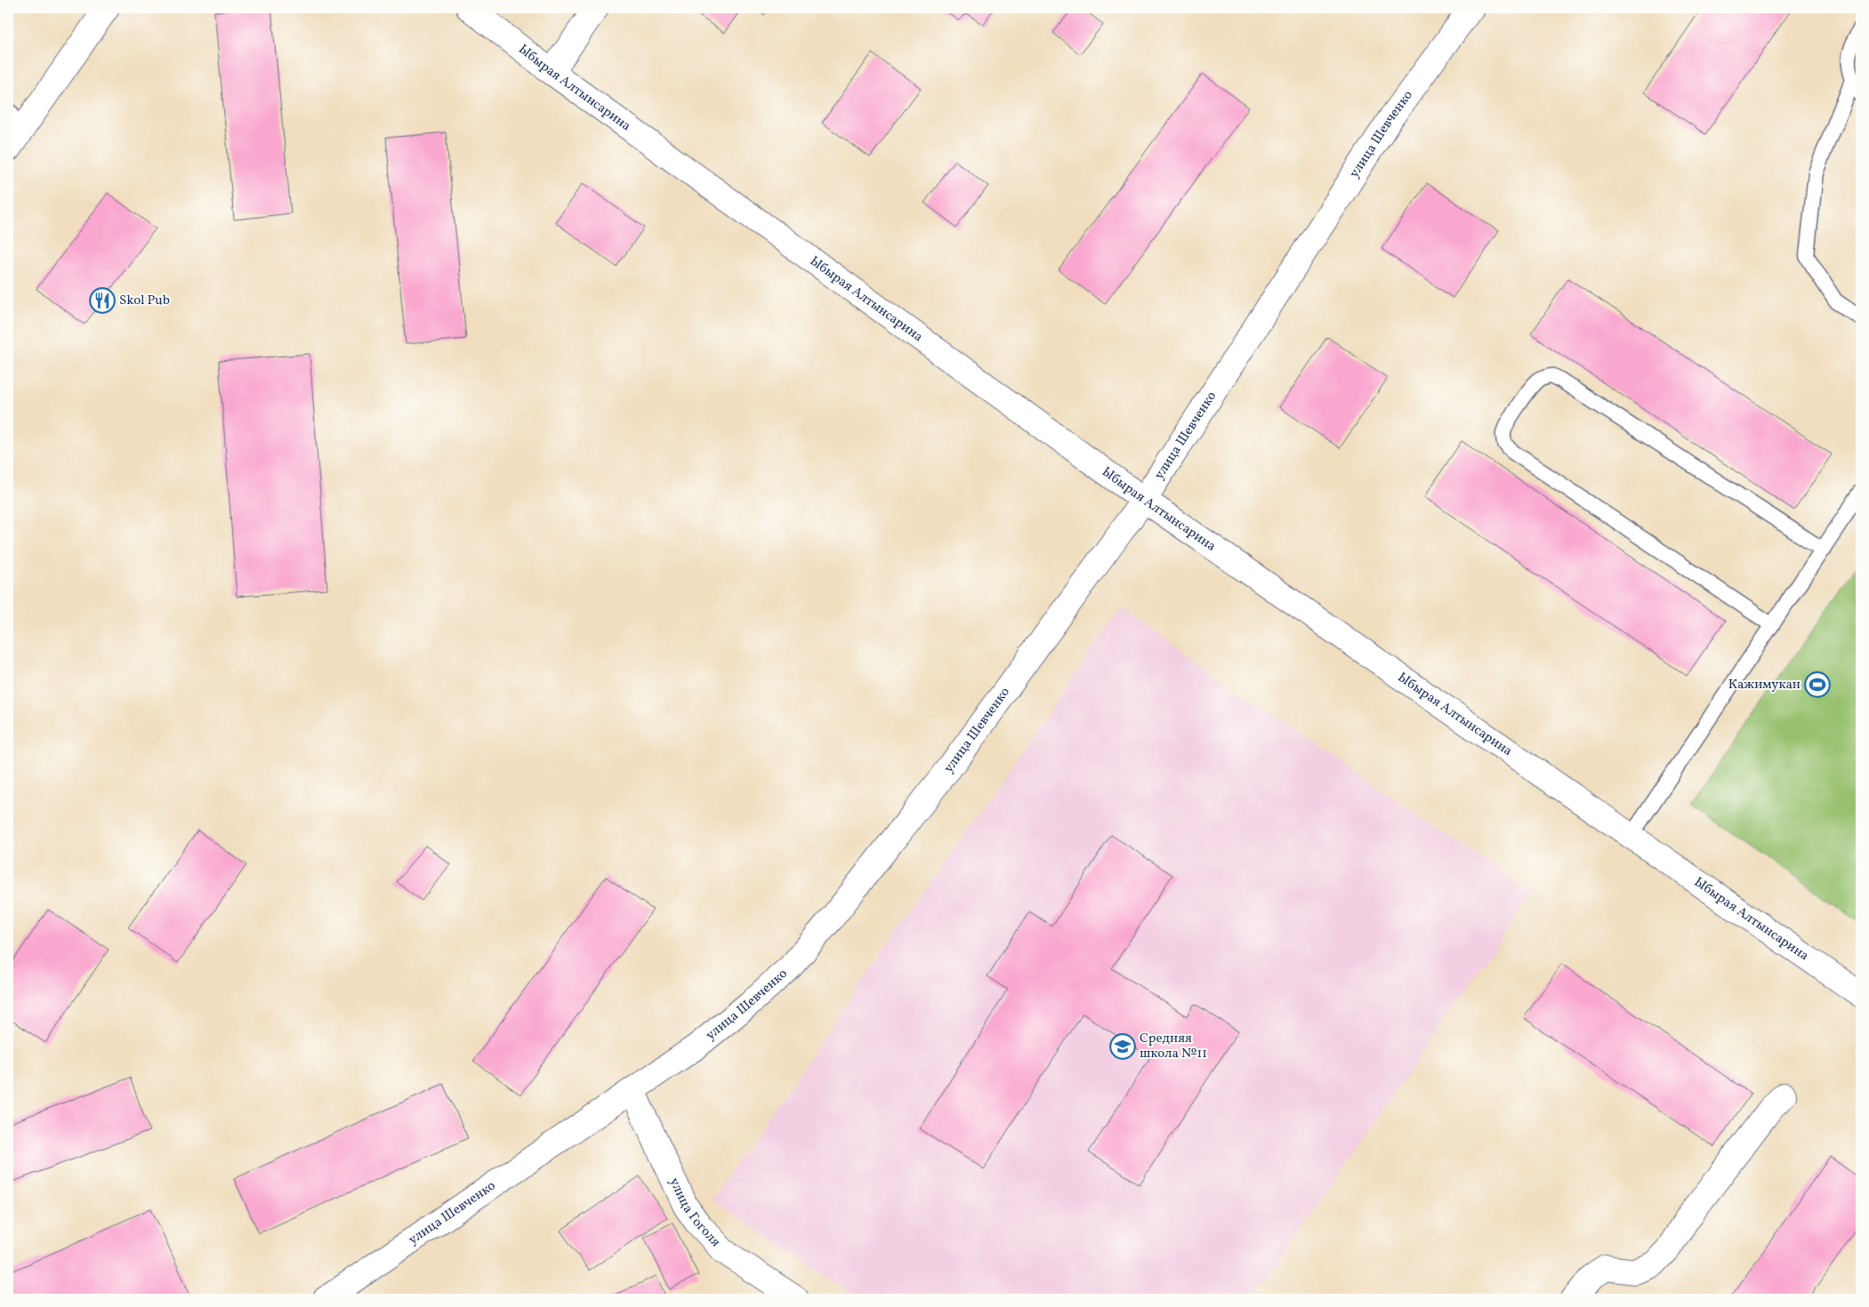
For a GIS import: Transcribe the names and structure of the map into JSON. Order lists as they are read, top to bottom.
{
  "streets": {
    "street": ["Ыбырая Алтынсарина", "улица Шевченко", "улица Гоголя"]
  },
  "crossings": [
    ["Ыбырая Алтынсарина", "улица Шевченко"],
    ["улица Шевченко", "улица Гоголя"]
  ],
  "places": {
    "restaurant": ["Skol Pub"],
    "sports": ["Кажимукан"],
    "school or university": ["Средняя школа №11"]
  }
}
